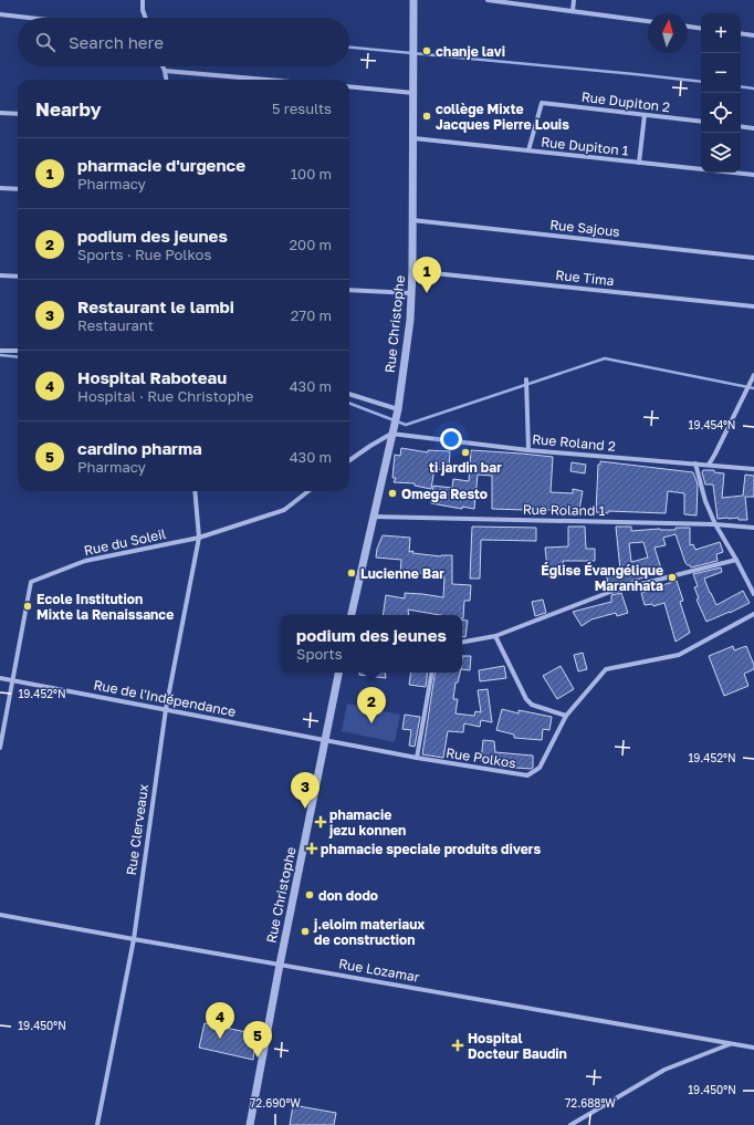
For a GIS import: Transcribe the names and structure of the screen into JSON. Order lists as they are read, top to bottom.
{
  "streets": {
    "street": [
      "Rue Dupiton 2",
      "Rue Dupiton 1",
      "Rue Sajous",
      "Rue Tima",
      "Rue Christophe",
      "Rue Roland 2",
      "Rue Roland 1",
      "Rue du Soleil",
      "Rue de l'Indépendance",
      "Rue Polkos",
      "Rue Clerveaux",
      "Rue Lozamar"
    ]
  },
  "crossings": [
    ["Rue Dupiton 2", "Rue Dupiton 1"],
    ["Rue Dupiton 1", "Rue Christophe"],
    ["Rue Sajous", "Rue Christophe"],
    ["Rue Tima", "Rue Christophe"],
    ["Rue Christophe", "Rue Roland 2"],
    ["Rue Christophe", "Rue Roland 1"],
    ["Rue Christophe", "Rue de l'Indépendance"],
    ["Rue Christophe", "Rue Polkos"],
    ["Rue Christophe", "Rue Lozamar"],
    ["Rue du Soleil", "Rue de l'Indépendance"],
    ["Rue du Soleil", "Rue Clerveaux"],
    ["Rue de l'Indépendance", "Rue Polkos"],
    ["Rue de l'Indépendance", "Rue Clerveaux"],
    ["Rue Clerveaux", "Rue Lozamar"]
  ],
  "places": {
    "other": [
      "chanje lavi",
      "collège Mixte Jacques Pierre Louis",
      "ti jardin bar",
      "Omega Resto",
      "Lucienne Bar",
      "Église Évangélique Maranhata",
      "Ecole Institution Mixte la Renaissance",
      "don dodo",
      "j.eloim materiaux de construction"
    ],
    "health": ["phamacie jezu konnen", "phamacie speciale produits divers", "Hospital Docteur Baudin"]
  },
  "north": "top",
  "page": {
    "map_buttons": ["+", "−"],
    "search": "Search here",
    "heading": ["Nearby", "5 results"],
    "list": [
      {
        "mark": "1",
        "name": "pharmacie d'urgence",
        "note": "Pharmacy",
        "value": "100 m"
      },
      {
        "mark": "2",
        "name": "podium des jeunes",
        "note": "Sports · Rue Polkos",
        "value": "200 m"
      },
      {
        "mark": "3",
        "name": "Restaurant le lambi",
        "note": "Restaurant",
        "value": "270 m"
      },
      {
        "mark": "4",
        "name": "Hospital Raboteau",
        "note": "Hospital · Rue Christophe",
        "value": "430 m"
      },
      {
        "mark": "5",
        "name": "cardino pharma",
        "note": "Pharmacy",
        "value": "430 m"
      }
    ],
    "pins": [
      "1",
      "2",
      "3",
      "4",
      "5"
    ],
    "popup": ["podium des jeunes", "Sports"]
  },
  "coordinates": [
    "19.454°N",
    "19.452°N",
    "19.450°N",
    "72.690°W",
    "72.688°W"
  ]
}
